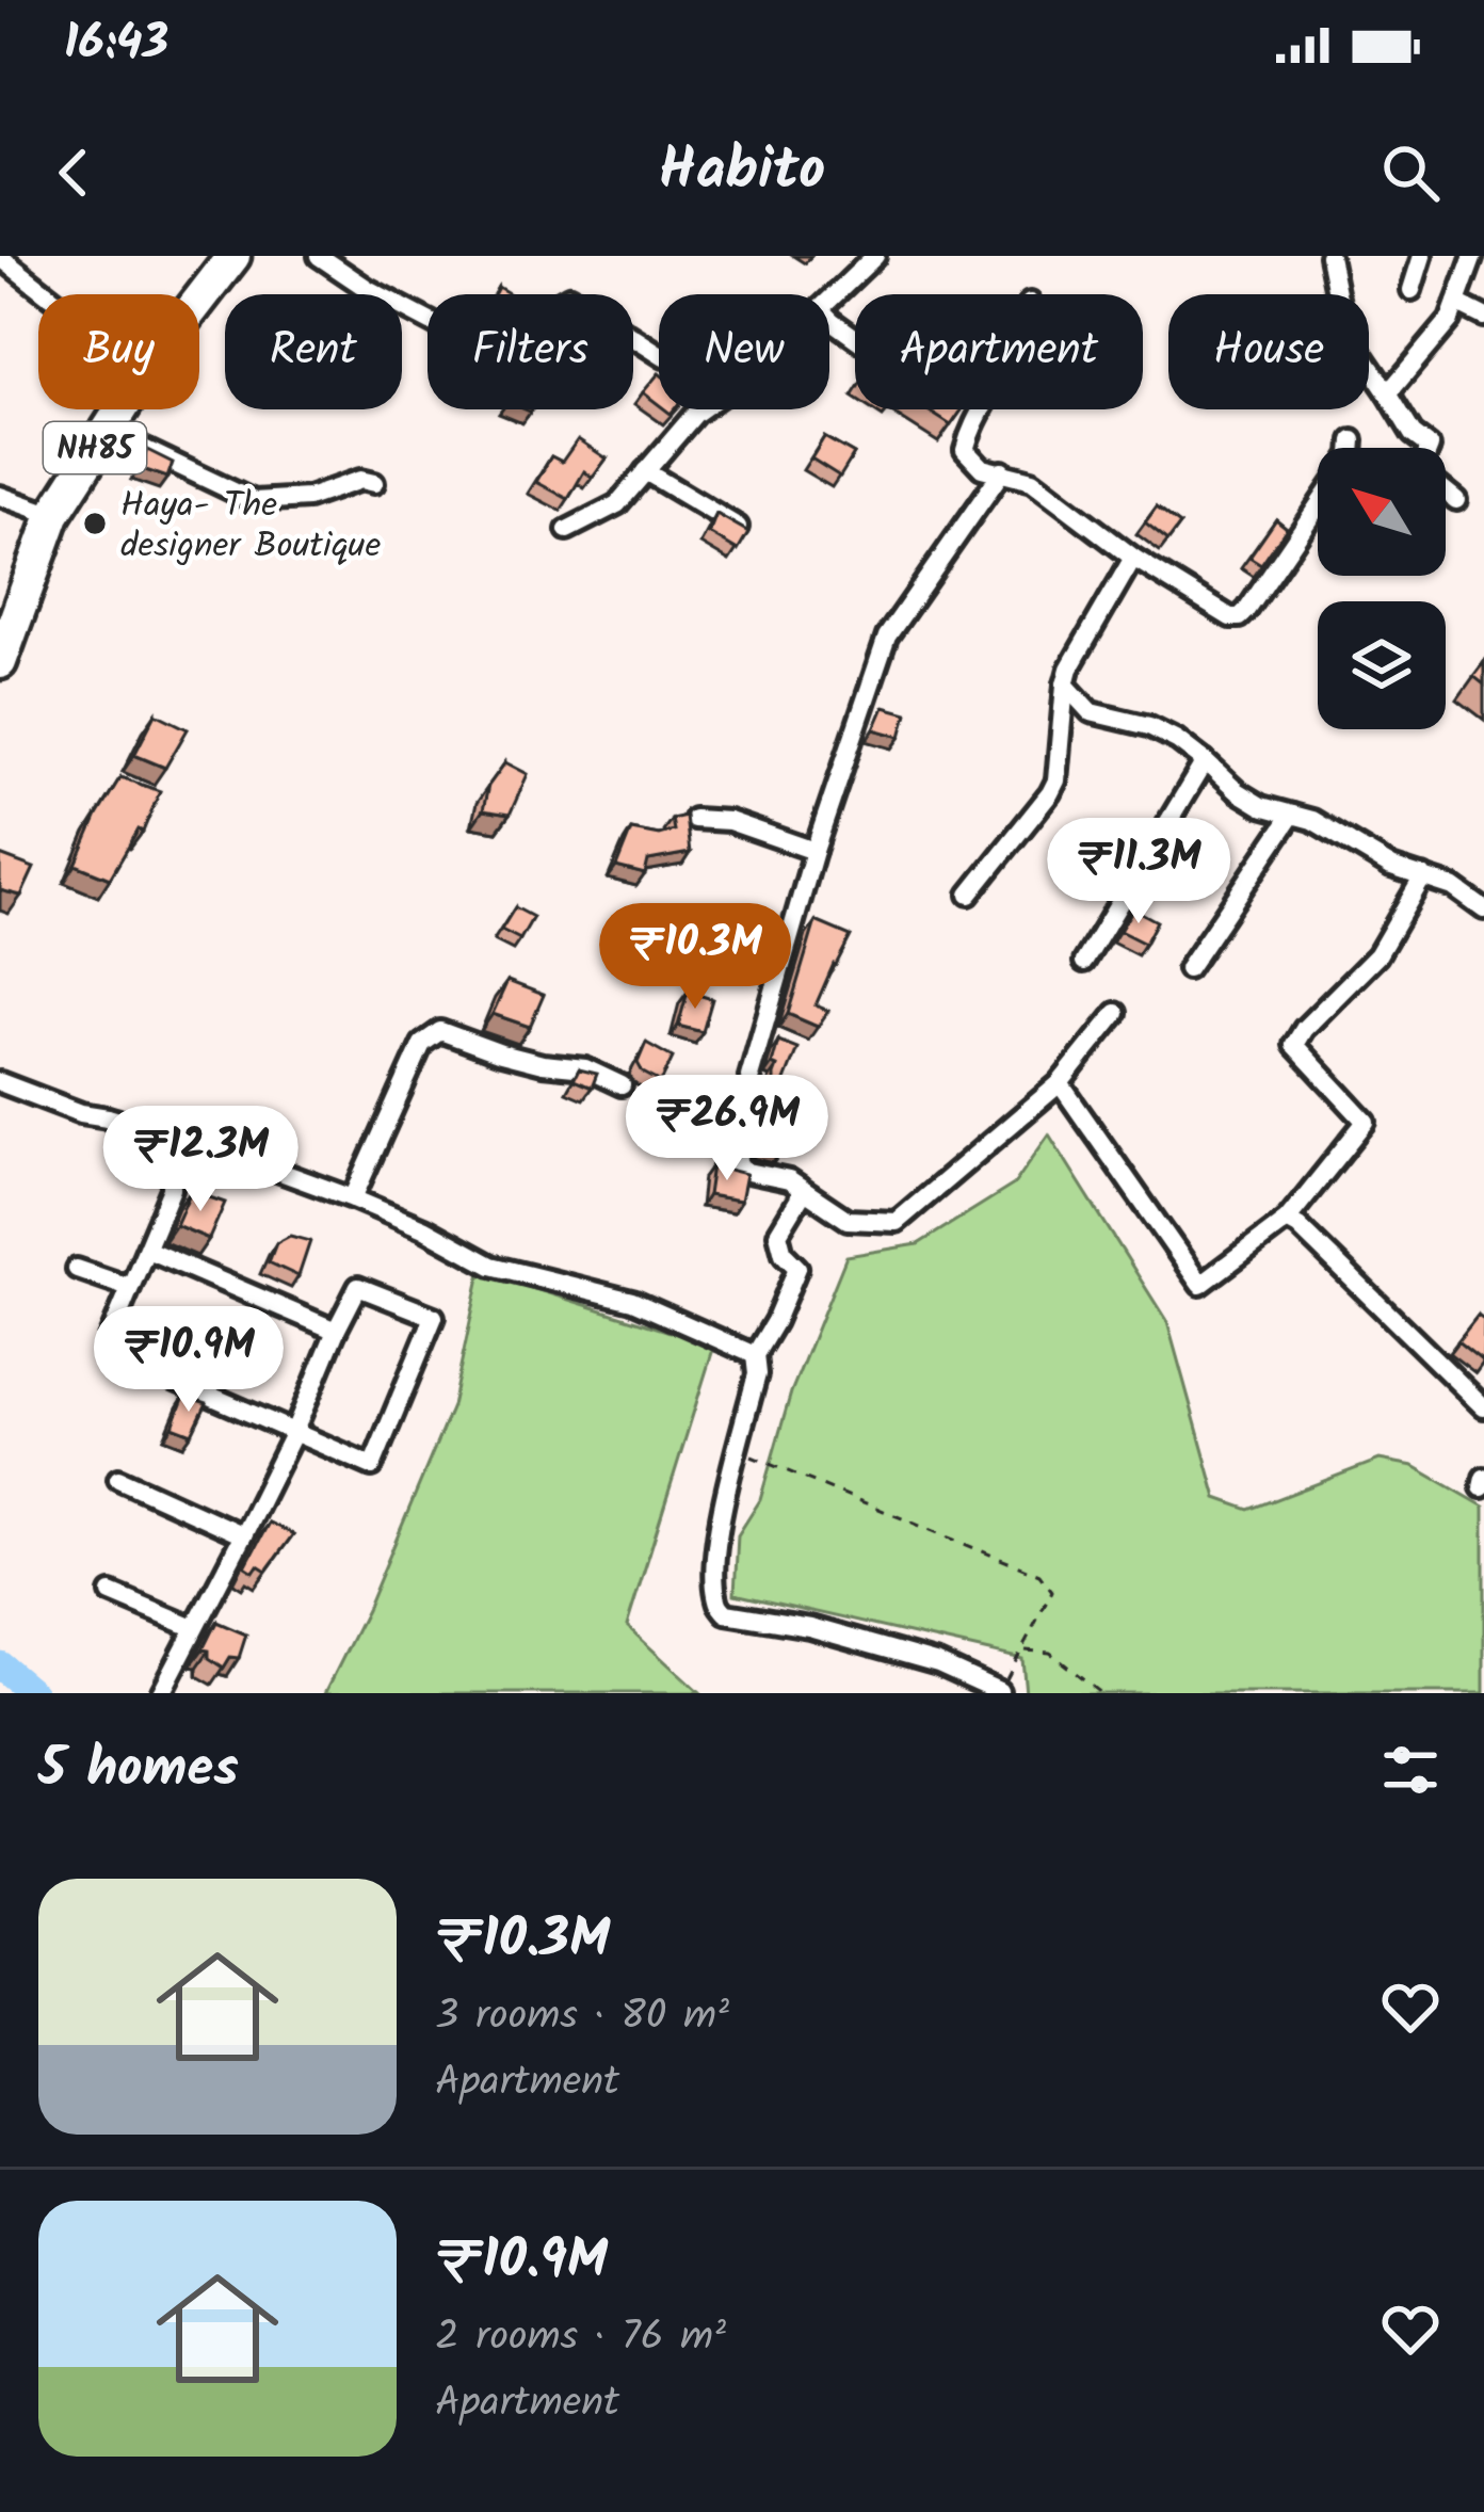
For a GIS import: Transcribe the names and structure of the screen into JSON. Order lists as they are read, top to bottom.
{
  "streets": {
    "highway": ["NH85"]
  },
  "places": ["Haya- The designer Boutique"],
  "north": "top left",
  "page": {
    "status": "16:43",
    "header": "Habito",
    "chip": [
      "Buy",
      "Rent",
      "Filters",
      "New",
      "Apartment",
      "House"
    ],
    "price": [
      "₹11.3M",
      "₹10.3M",
      "₹26.9M",
      "₹12.3M",
      "₹10.9M"
    ],
    "heading": "5 homes",
    "list": [
      {
        "name": "₹10.3M",
        "note": "3 rooms · 80 m² · Apartment"
      },
      {
        "name": "₹10.9M",
        "note": "2 rooms · 76 m² · Apartment"
      }
    ]
  }
}
